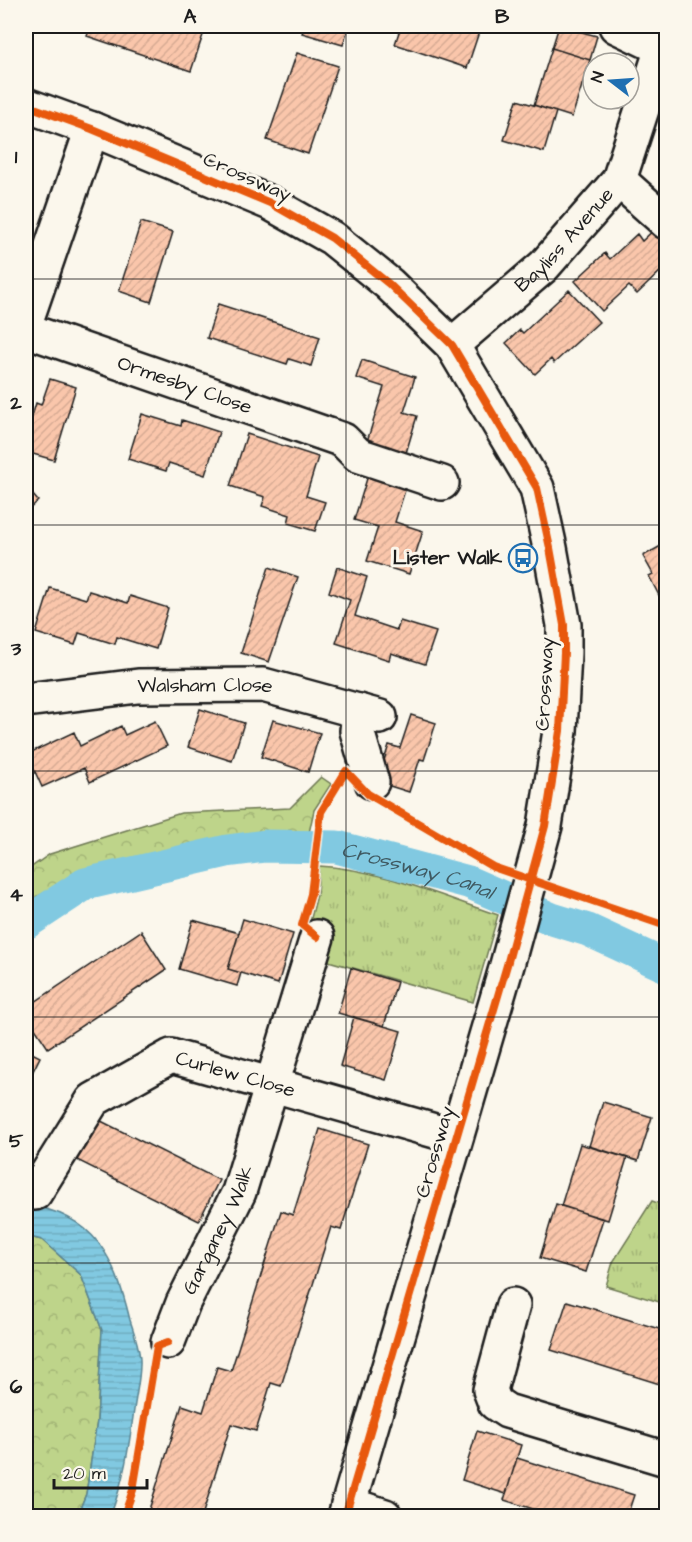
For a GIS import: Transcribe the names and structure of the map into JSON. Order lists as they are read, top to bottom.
{
  "streets": {
    "street": [
      "Crossway",
      "Bayliss Avenue",
      "Ormesby Close",
      "Walsham Close",
      "Curlew Close",
      "Garganey Walk"
    ]
  },
  "crossings": [
    ["Crossway", "Bayliss Avenue"],
    ["Crossway", "Curlew Close"],
    ["Curlew Close", "Garganey Walk"]
  ],
  "water": ["Crossway Canal"],
  "places": {
    "bus stop": ["Lister Walk"]
  },
  "scale_bar": "20 m",
  "north": "left",
  "grid": {
    "columns": ["A", "B"],
    "rows": [
      "1",
      "2",
      "3",
      "4",
      "5",
      "6"
    ]
  }
}
